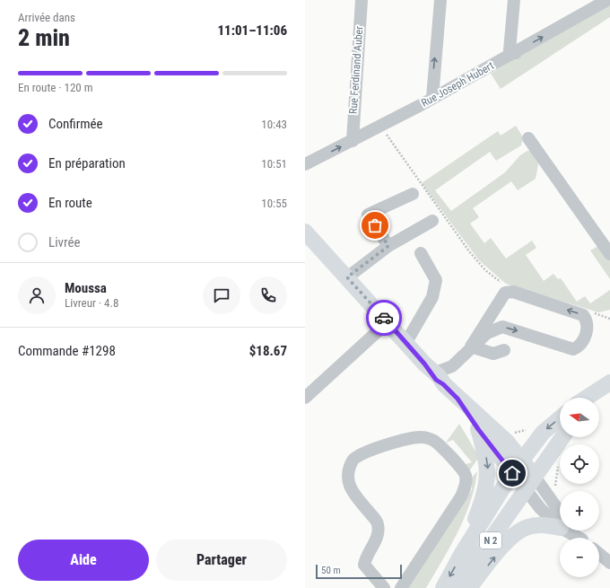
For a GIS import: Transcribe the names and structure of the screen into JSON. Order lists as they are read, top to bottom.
{
  "streets": {
    "main road": ["N 2"],
    "street": ["Rue Ferdinand Auber", "Rue Joseph Hubert"]
  },
  "crossings": [
    ["Rue Ferdinand Auber", "Rue Joseph Hubert"]
  ],
  "one_way": ["Rue Joseph Hubert"],
  "scale_bar": "50 m",
  "north": "left",
  "page": {
    "heading": ["2 min", "Arrivée dans", "11:01–11:06"],
    "panel": [
      "Moussa",
      "Livreur · 4.8",
      "Commande #1298",
      "$18.67"
    ],
    "bar": "En route · 120 m",
    "list": [
      ["Confirmée", "10:43"],
      ["En préparation", "10:51"],
      ["En route", "10:55"],
      "Livrée"
    ],
    "map_buttons": ["+", "−"],
    "buttons": ["Aide", "Partager"],
    "scale": "50 m"
  }
}
